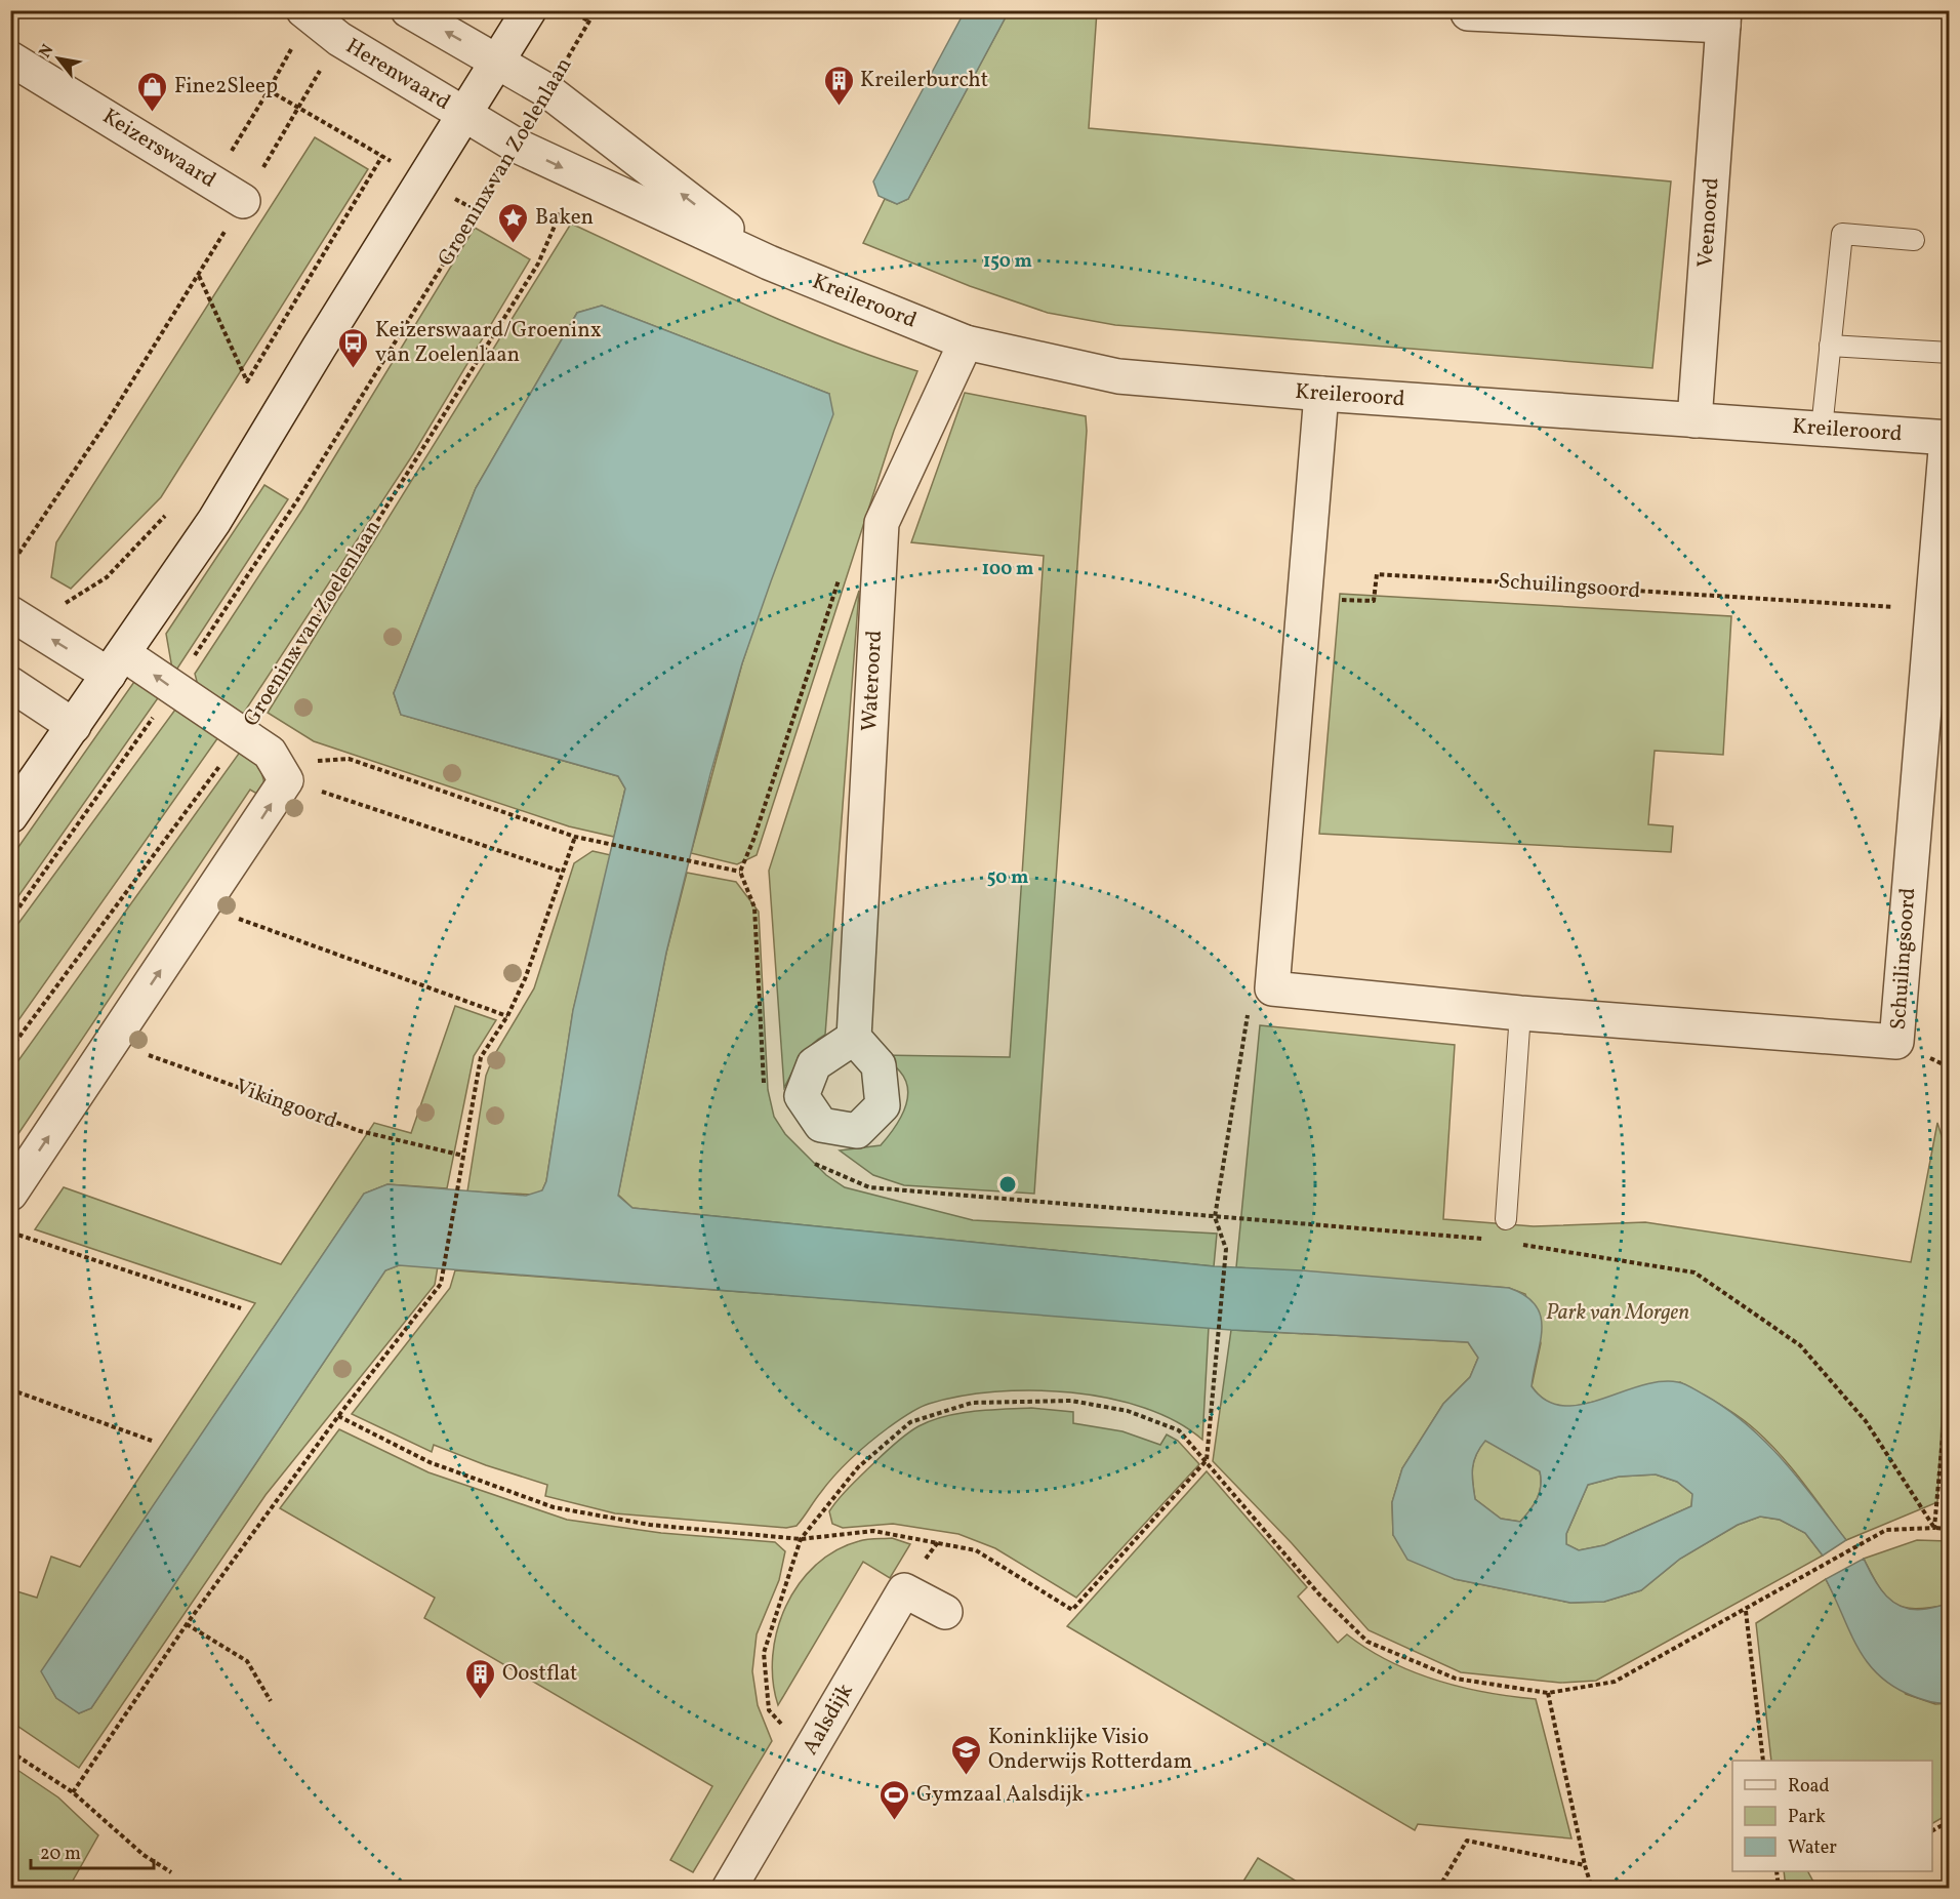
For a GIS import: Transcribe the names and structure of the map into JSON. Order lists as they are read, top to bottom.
{
  "streets": {
    "street": [
      "Herenwaard",
      "Keizerswaard",
      "Veenoord",
      "Kreileroord",
      "Schuilingsoord",
      "Wateroord",
      "Aalsdijk"
    ],
    "path": ["Groeninx van Zoelenlaan", "Vikingoord"]
  },
  "crossings": [
    ["Herenwaard", "Kreileroord"],
    ["Groeninx van Zoelenlaan", "Kreileroord"],
    ["Veenoord", "Kreileroord"],
    ["Kreileroord", "Schuilingsoord"],
    ["Kreileroord", "Wateroord"]
  ],
  "parks": ["Park van Morgen"],
  "places": {
    "building": ["Kreilerburcht", "Oostflat"],
    "shop": ["Fine2Sleep"],
    "place": ["Baken"],
    "bus stop": ["Keizerswaard/Groeninx van Zoelenlaan"],
    "school or university": ["Koninklijke Visio Onderwijs Rotterdam"],
    "sports": ["Gymzaal Aalsdijk"]
  },
  "legend": ["Road", "Park", "Water"],
  "scale_bar": "20 m",
  "north": "top left",
  "rings": ["150 m", "100 m", "50 m"]
}
